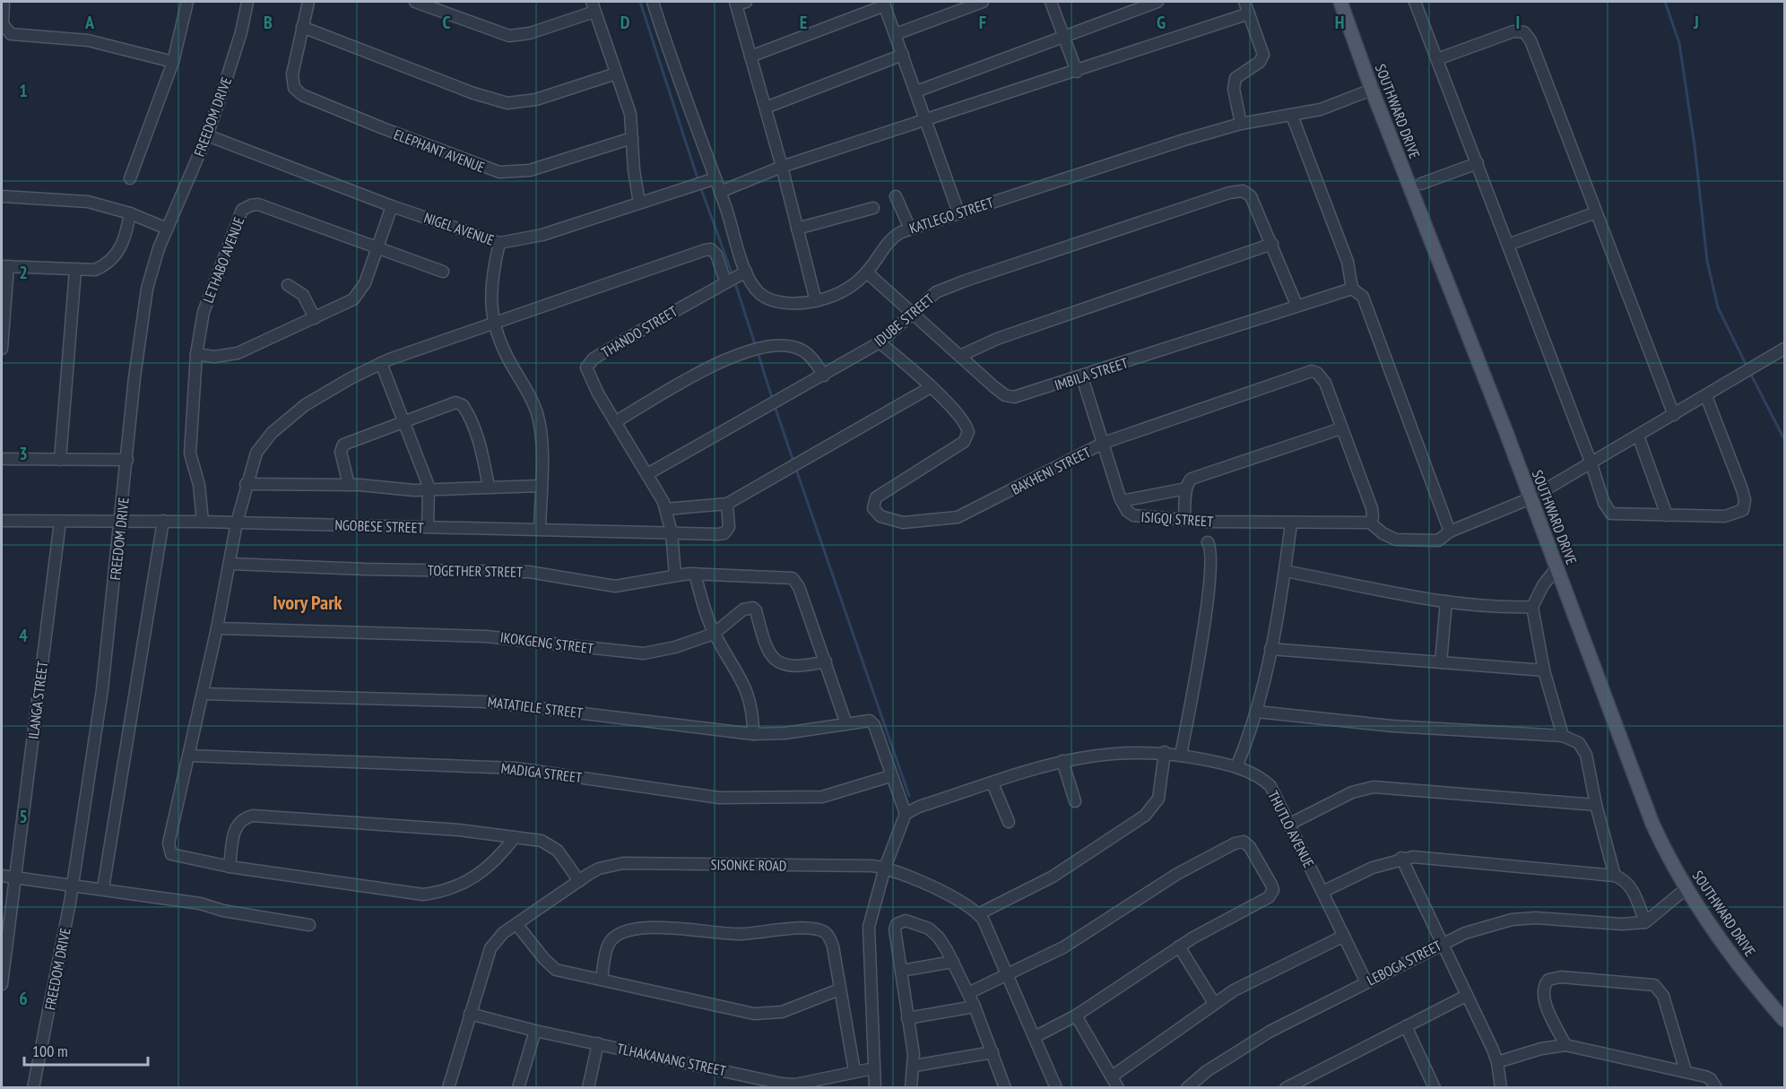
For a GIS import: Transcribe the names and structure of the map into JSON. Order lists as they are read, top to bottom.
{
  "streets": {
    "main road": ["SOUTHWARD DRIVE"],
    "street": [
      "FREEDOM DRIVE",
      "ELEPHANT AVENUE",
      "KATLEGO STREET",
      "NIGEL AVENUE",
      "LETHABO AVENUE",
      "IDUBE STREET",
      "THANDO STREET",
      "IMBILA STREET",
      "BAKHENI STREET",
      "ISIGQI STREET",
      "NGOBESE STREET",
      "TOGETHER STREET",
      "IKOKGENG STREET",
      "ILANGA STREET",
      "MATATIELE STREET",
      "MADIGA STREET",
      "THUTLO AVENUE",
      "SISONKE ROAD",
      "LEBOGA STREET",
      "TLHAKANANG STREET"
    ]
  },
  "crossings": [
    ["SOUTHWARD DRIVE", "KATLEGO STREET"],
    ["FREEDOM DRIVE", "NIGEL AVENUE"],
    ["FREEDOM DRIVE", "NGOBESE STREET"],
    ["KATLEGO STREET", "NIGEL AVENUE"],
    ["KATLEGO STREET", "THANDO STREET"],
    ["KATLEGO STREET", "IMBILA STREET"],
    ["LETHABO AVENUE", "NGOBESE STREET"],
    ["IDUBE STREET", "THANDO STREET"],
    ["IDUBE STREET", "IMBILA STREET"],
    ["IDUBE STREET", "BAKHENI STREET"],
    ["THANDO STREET", "NGOBESE STREET"],
    ["IMBILA STREET", "ISIGQI STREET"],
    ["BAKHENI STREET", "ISIGQI STREET"],
    ["NGOBESE STREET", "ILANGA STREET"],
    ["TOGETHER STREET", "IKOKGENG STREET"],
    ["MATATIELE STREET", "MADIGA STREET"],
    ["THUTLO AVENUE", "LEBOGA STREET"],
    ["SISONKE ROAD", "TLHAKANANG STREET"]
  ],
  "districts": ["Ivory Park"],
  "scale_bar": "100 m",
  "grid": {
    "columns": [
      "A",
      "B",
      "C",
      "D",
      "E",
      "F",
      "G",
      "H",
      "I",
      "J"
    ],
    "rows": [
      "1",
      "2",
      "3",
      "4",
      "5",
      "6"
    ]
  }
}
